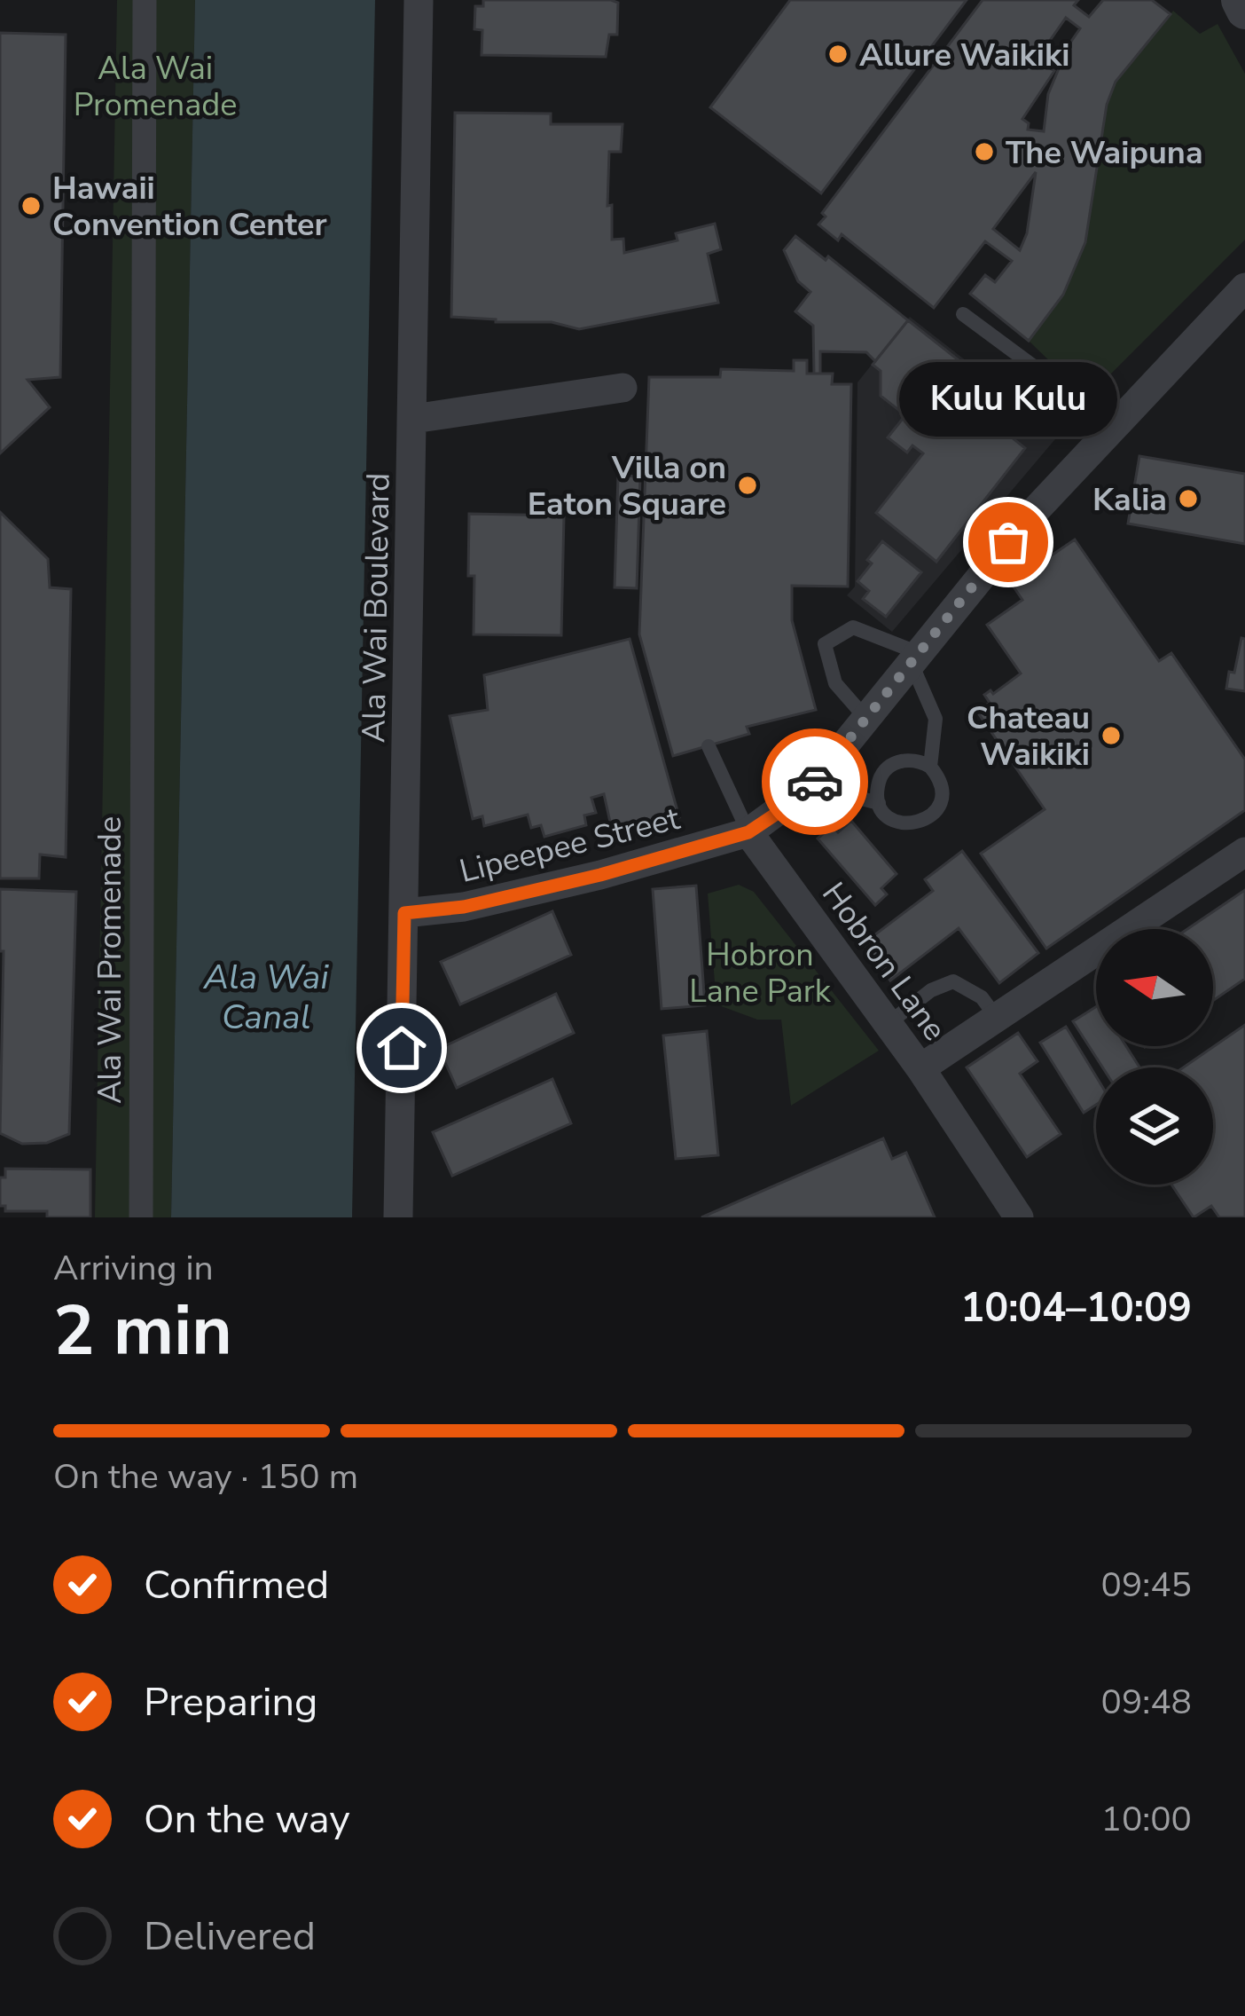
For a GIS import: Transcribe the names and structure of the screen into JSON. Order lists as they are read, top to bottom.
{
  "streets": {
    "street": [
      "Ala Wai Boulevard",
      "Lipeepee Street",
      "Ala Wai Promenade",
      "Hobron Lane"
    ]
  },
  "crossings": [
    ["Ala Wai Boulevard", "Lipeepee Street"],
    ["Lipeepee Street", "Hobron Lane"]
  ],
  "water": ["Ala Wai Canal"],
  "parks": ["Ala Wai Promenade", "Hobron Lane Park"],
  "places": [
    "Allure Waikiki",
    "The Waipuna",
    "Hawaii Convention Center",
    "Villa on Eaton Square",
    "Kalia",
    "Kulu Kulu",
    "Chateau Waikiki"
  ],
  "north": "left",
  "page": {
    "bubble": "Kulu Kulu",
    "heading": ["2 min", "Arriving in", "10:04–10:09"],
    "bar": "On the way · 150 m",
    "list": [
      ["Confirmed", "09:45"],
      ["Preparing", "09:48"],
      ["On the way", "10:00"],
      "Delivered"
    ]
  }
}
